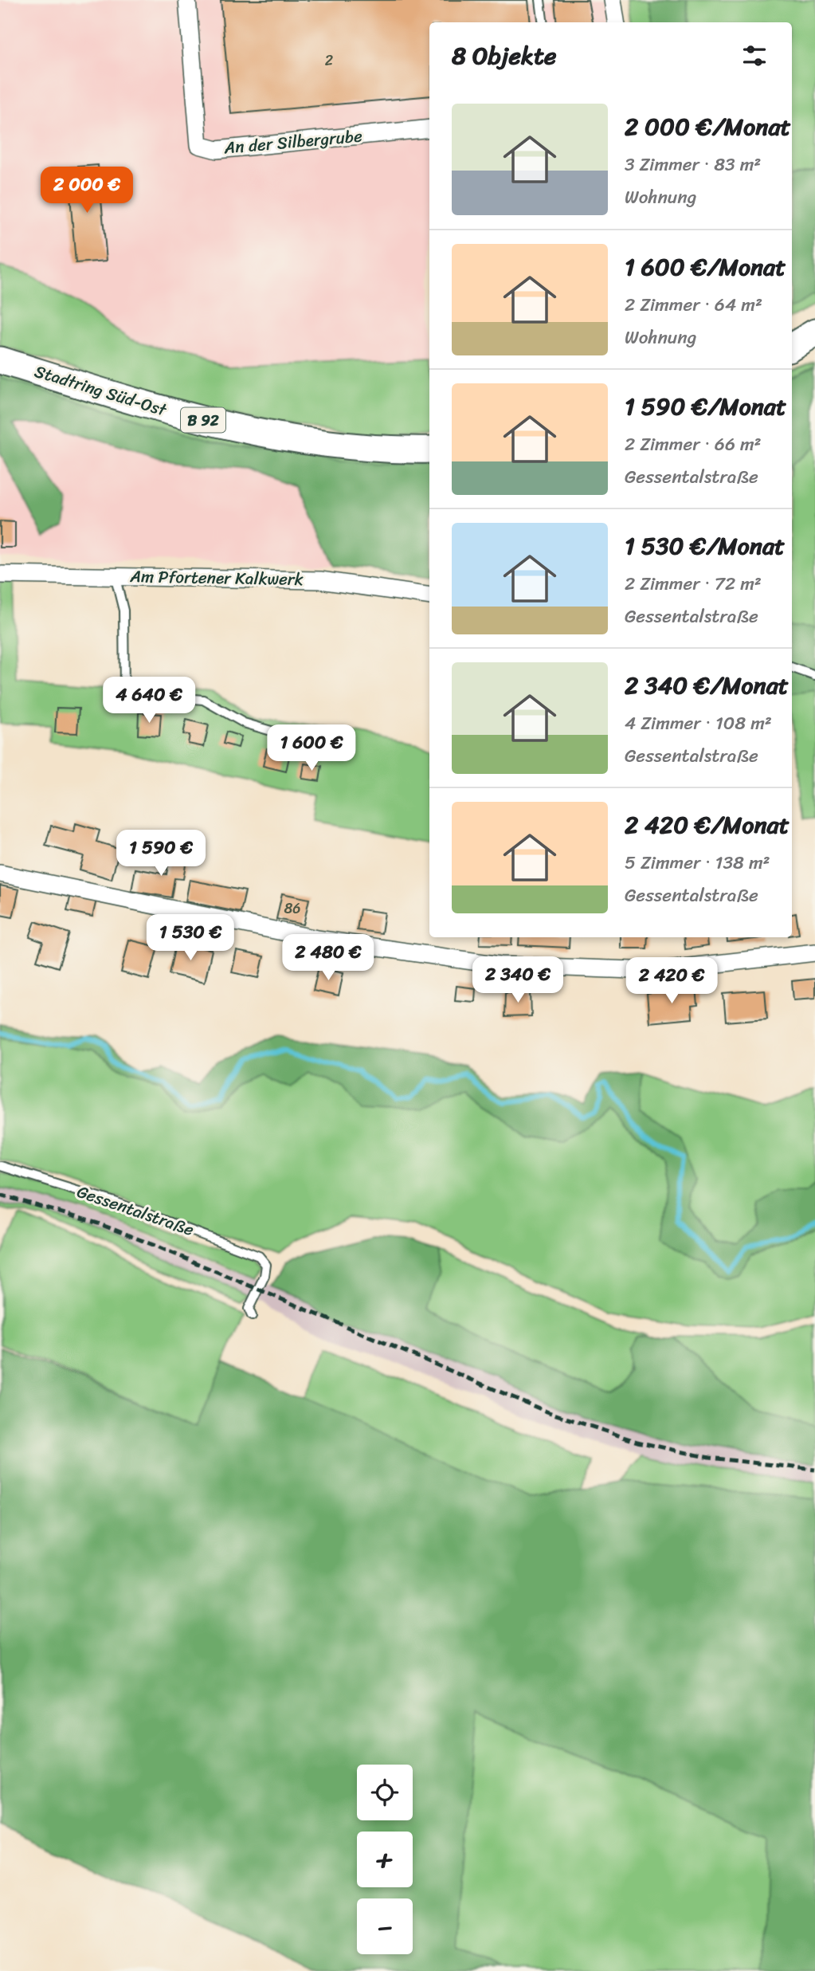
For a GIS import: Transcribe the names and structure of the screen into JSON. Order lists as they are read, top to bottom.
{
  "streets": {
    "main road": ["Stadtring Süd-Ost", "B 92"],
    "street": ["An der Silbergrube", "Am Pfortener Kalkwerk"],
    "lane": ["Gessentalstraße"]
  },
  "house_numbers": ["2", "86"],
  "page": {
    "heading": "8 Objekte",
    "list": [
      {
        "name": "2 000 €/Monat",
        "note": "3 Zimmer · 83 m² · Wohnung"
      },
      {
        "name": "1 600 €/Monat",
        "note": "2 Zimmer · 64 m² · Wohnung"
      },
      {
        "name": "1 590 €/Monat",
        "note": "2 Zimmer · 66 m² · Gessentalstraße"
      },
      {
        "name": "1 530 €/Monat",
        "note": "2 Zimmer · 72 m² · Gessentalstraße"
      },
      {
        "name": "2 340 €/Monat",
        "note": "4 Zimmer · 108 m² · Gessentalstraße"
      },
      {
        "name": "2 420 €/Monat",
        "note": "5 Zimmer · 138 m² · Gessentalstraße"
      }
    ],
    "price": [
      "2 000 €",
      "4 640 €",
      "1 600 €",
      "1 590 €",
      "1 530 €",
      "2 480 €",
      "2 340 €",
      "2 420 €"
    ],
    "map_buttons": ["+", "−"]
  }
}
